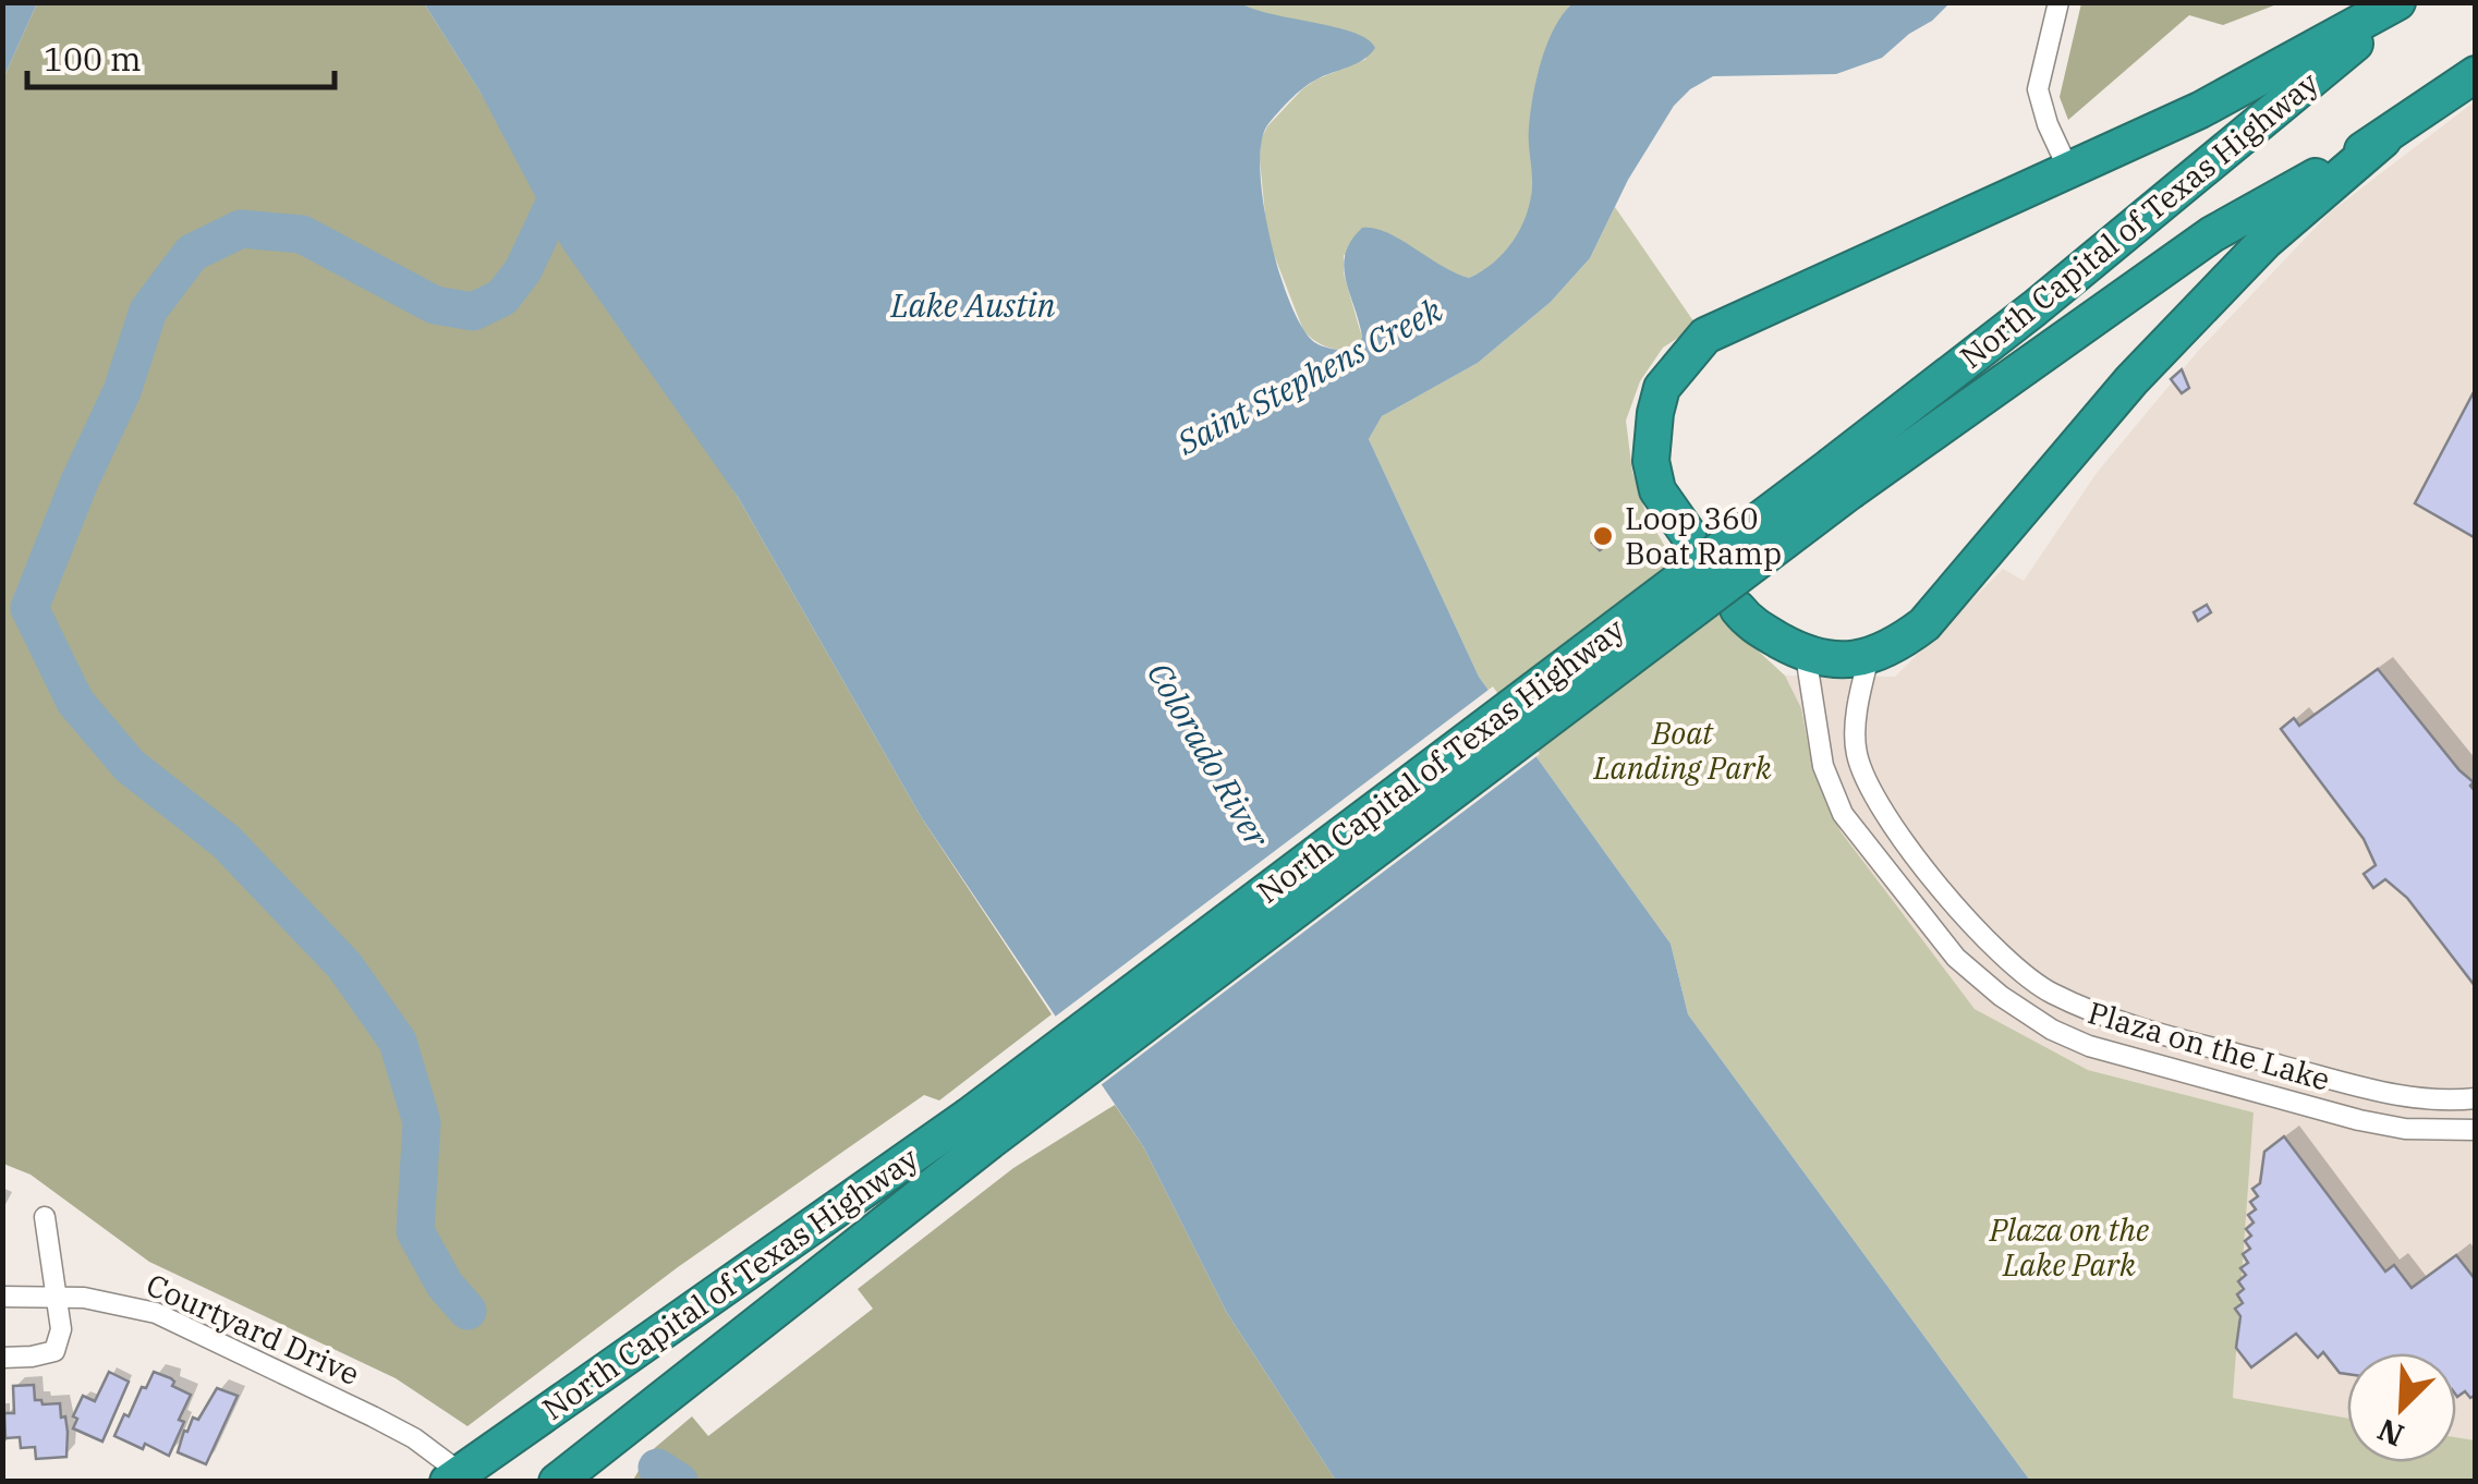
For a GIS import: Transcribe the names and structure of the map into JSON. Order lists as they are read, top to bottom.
{
  "streets": {
    "highway": ["North Capital of Texas Highway"],
    "street": ["Plaza on the Lake", "Courtyard Drive"]
  },
  "crossings": [
    ["North Capital of Texas Highway", "Courtyard Drive"]
  ],
  "water": ["Lake Austin", "Saint Stephens Creek", "Colorado River"],
  "parks": ["Boat Landing Park", "Plaza on the Lake Park"],
  "places": ["Loop 360 Boat Ramp"],
  "scale_bar": "100 m",
  "north": "bottom left"
}
